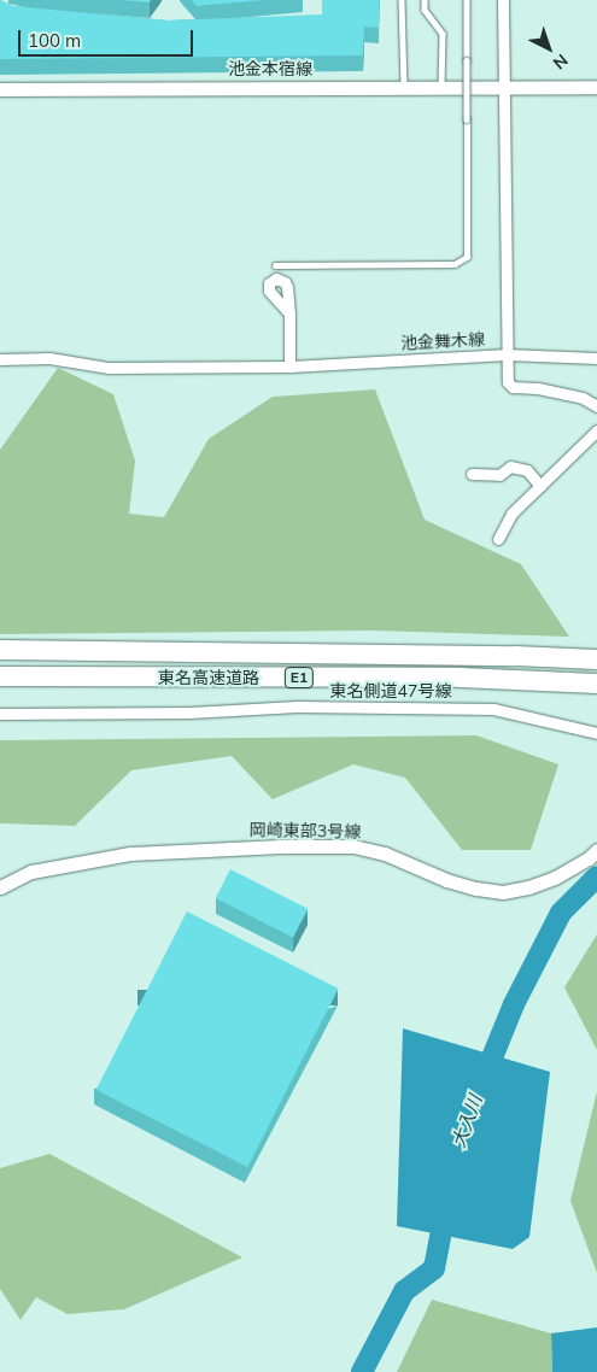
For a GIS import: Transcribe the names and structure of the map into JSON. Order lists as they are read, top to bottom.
{
  "streets": {
    "highway": ["東名高速道路", "E1"],
    "street": [
      "池金本宿線",
      "池金舞木線",
      "東名側道47号線",
      "岡崎東部3号線"
    ]
  },
  "water": ["大入川"],
  "scale_bar": "100 m",
  "north": "bottom right"
}
